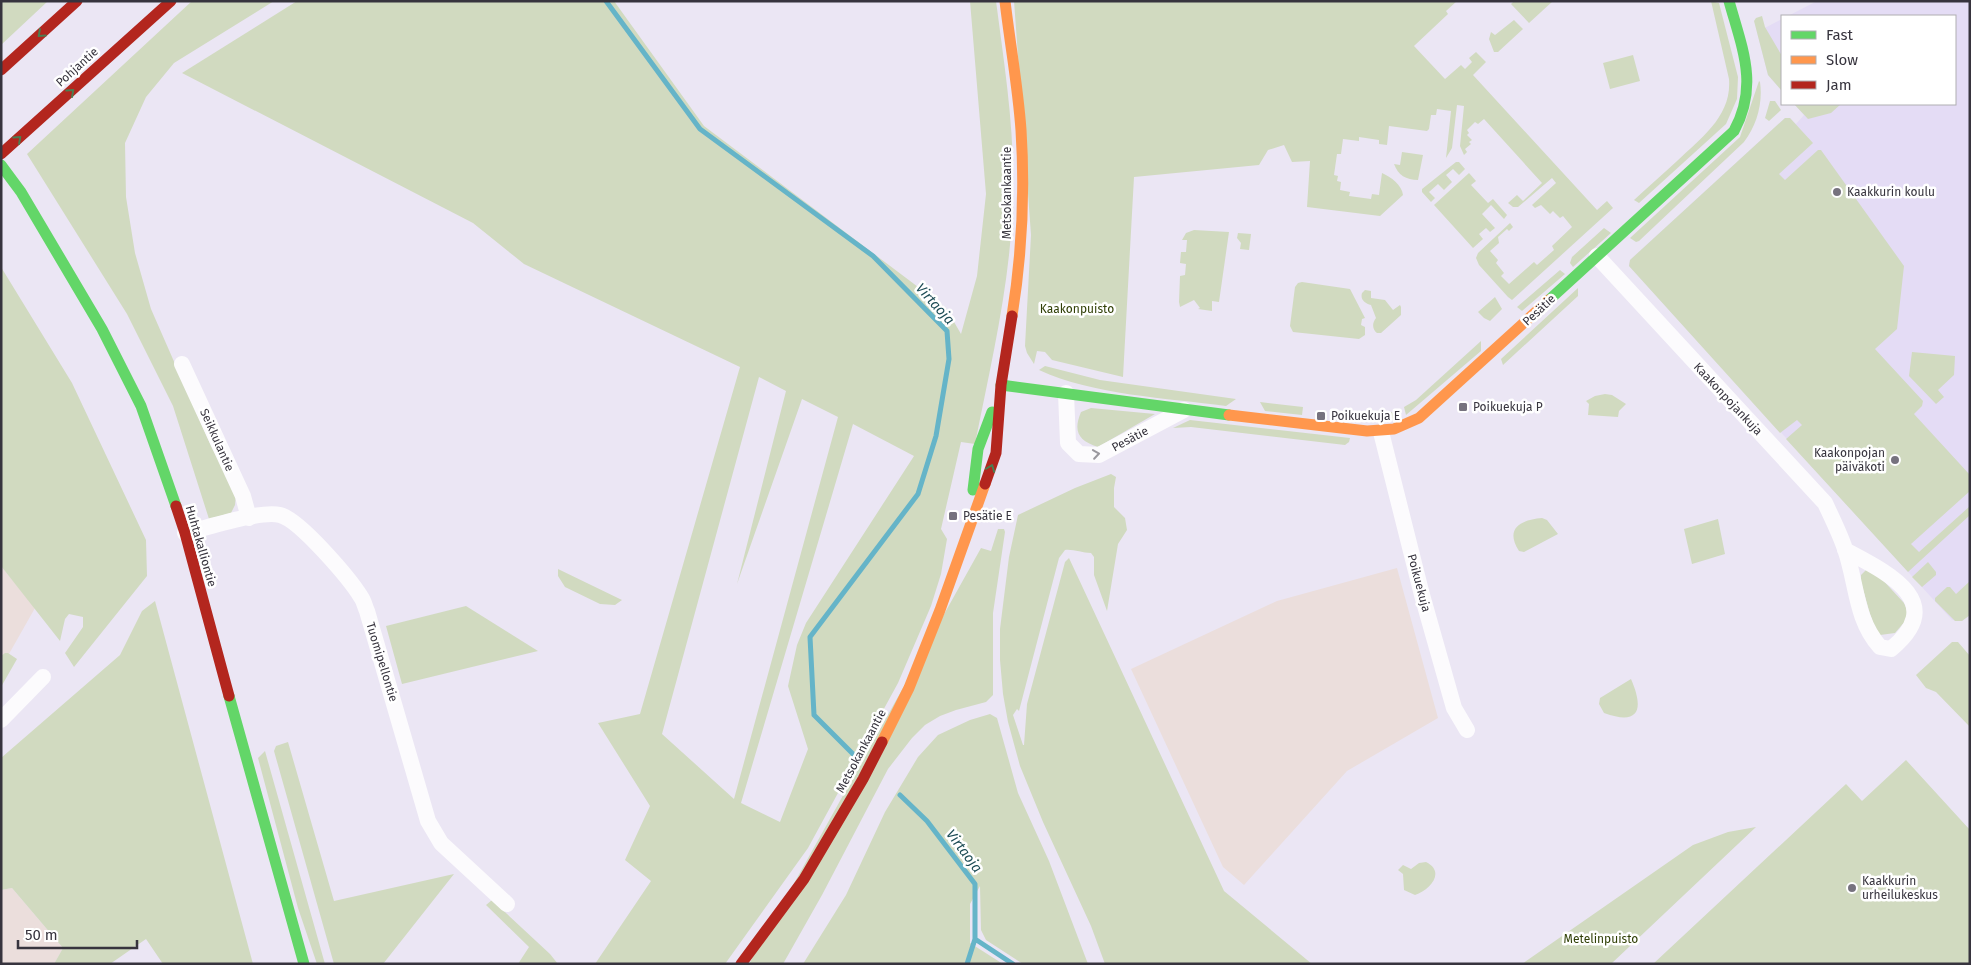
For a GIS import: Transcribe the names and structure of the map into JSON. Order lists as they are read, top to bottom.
{
  "streets": {
    "main road": [
      "Pohjantie",
      "Metsokankaantie",
      "Pesätie",
      "Huhtakalliontie"
    ],
    "street": [
      "Kaakonpojankuja",
      "Seikkulantie",
      "Poikuekuja",
      "Tuomipellontie"
    ]
  },
  "crossings": [
    ["Metsokankaantie", "Pesätie"],
    ["Pesätie", "Kaakonpojankuja"],
    ["Pesätie", "Poikuekuja"],
    ["Seikkulantie", "Tuomipellontie"],
    ["Huhtakalliontie", "Tuomipellontie"]
  ],
  "water": ["Virtaoja"],
  "parks": ["Kaakonpuisto", "Metelinpuisto"],
  "places": {
    "other": ["Kaakkurin koulu", "Kaakonpojan päiväkoti", "Kaakkurin urheilukeskus"],
    "transit": ["Poikuekuja P", "Poikuekuja E", "Pesätie E"]
  },
  "legend": ["Fast", "Slow", "Jam"],
  "scale_bar": "50 m"
}
